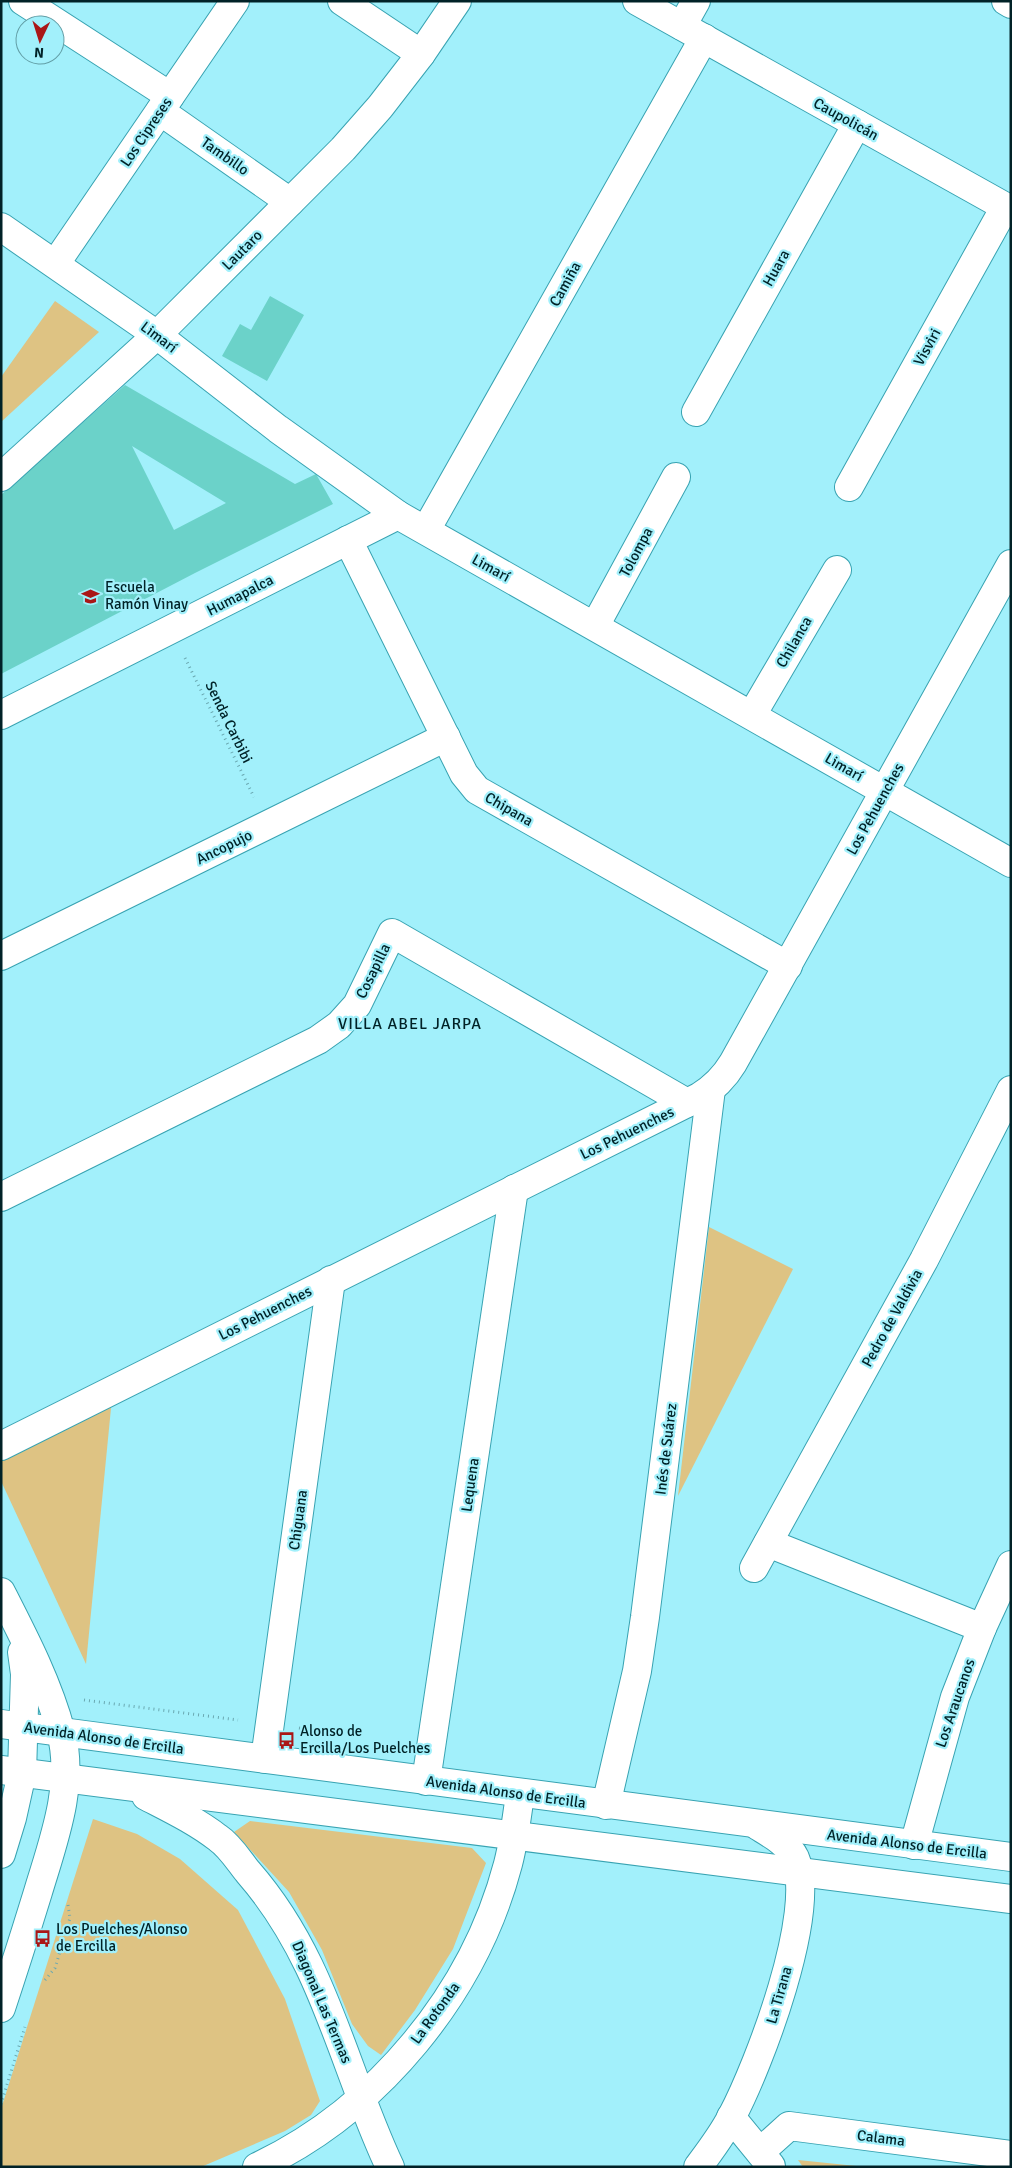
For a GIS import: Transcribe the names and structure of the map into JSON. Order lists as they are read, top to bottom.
{
  "streets": {
    "street": [
      "Caupolicán",
      "Los Cipreses",
      "Tambillo",
      "Lautaro",
      "Huara",
      "Camiña",
      "Limarí",
      "Visviri",
      "Tolompa",
      "Humapalca",
      "Chilanca",
      "Chipana",
      "Los Pehuenches",
      "Ancopujo",
      "Cosapilla",
      "Pedro de Valdivia",
      "Inés de Suárez",
      "Lequena",
      "Chiguana",
      "Los Araucanos",
      "Avenida Alonso de Ercilla",
      "La Tirana",
      "Diagonal Las Termas",
      "La Rotonda",
      "Calama"
    ],
    "path": ["Senda Carbibi"]
  },
  "crossings": [
    ["Caupolicán", "Huara"],
    ["Caupolicán", "Camiña"],
    ["Caupolicán", "Visviri"],
    ["Los Cipreses", "Tambillo"],
    ["Los Cipreses", "Limarí"],
    ["Tambillo", "Lautaro"],
    ["Lautaro", "Limarí"],
    ["Camiña", "Limarí"],
    ["Limarí", "Tolompa"],
    ["Limarí", "Humapalca"],
    ["Limarí", "Chilanca"],
    ["Limarí", "Los Pehuenches"],
    ["Humapalca", "Senda Carbibi"],
    ["Humapalca", "Chipana"],
    ["Senda Carbibi", "Ancopujo"],
    ["Chipana", "Los Pehuenches"],
    ["Chipana", "Ancopujo"],
    ["Los Pehuenches", "Cosapilla"],
    ["Los Pehuenches", "Inés de Suárez"],
    ["Los Pehuenches", "Lequena"],
    ["Los Pehuenches", "Chiguana"],
    ["Inés de Suárez", "Avenida Alonso de Ercilla"],
    ["Lequena", "Avenida Alonso de Ercilla"],
    ["Chiguana", "Avenida Alonso de Ercilla"],
    ["Los Araucanos", "Avenida Alonso de Ercilla"],
    ["Avenida Alonso de Ercilla", "La Tirana"],
    ["Avenida Alonso de Ercilla", "La Rotonda"],
    ["Diagonal Las Termas", "La Rotonda"]
  ],
  "districts": ["VILLA ABEL JARPA"],
  "places": {
    "school or university": ["Escuela Ramón Vinay"],
    "bus stop": ["Alonso de Ercilla/Los Puelches", "Los Puelches/Alonso de Ercilla"]
  },
  "north": "bottom"
}
